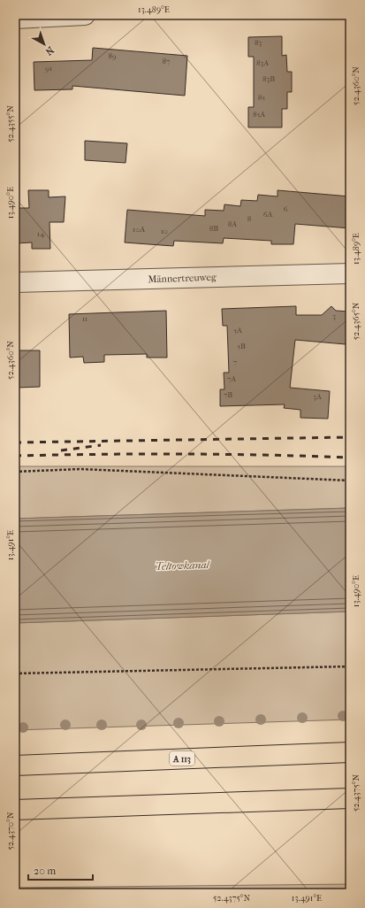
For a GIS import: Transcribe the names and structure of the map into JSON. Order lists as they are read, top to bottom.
{
  "streets": {
    "highway": ["A 113"],
    "street": ["Männertreuweg"]
  },
  "water": ["Teltowkanal"],
  "house_numbers": [
    "83",
    "89",
    "87",
    "83A",
    "91",
    "83B",
    "85",
    "85A",
    "6",
    "6A",
    "8",
    "8A",
    "8B",
    "10A",
    "10",
    "14",
    "3",
    "11",
    "5A",
    "5B",
    "7",
    "7A",
    "7B",
    "3A"
  ],
  "scale_bar": "20 m",
  "north": "bottom right",
  "coordinates": [
    "13.489°E",
    "52.4360°N",
    "52.4355°N",
    "13.490°E",
    "52.4365°N",
    "13.491°E",
    "52.4375°N",
    "52.4370°N"
  ]
}
